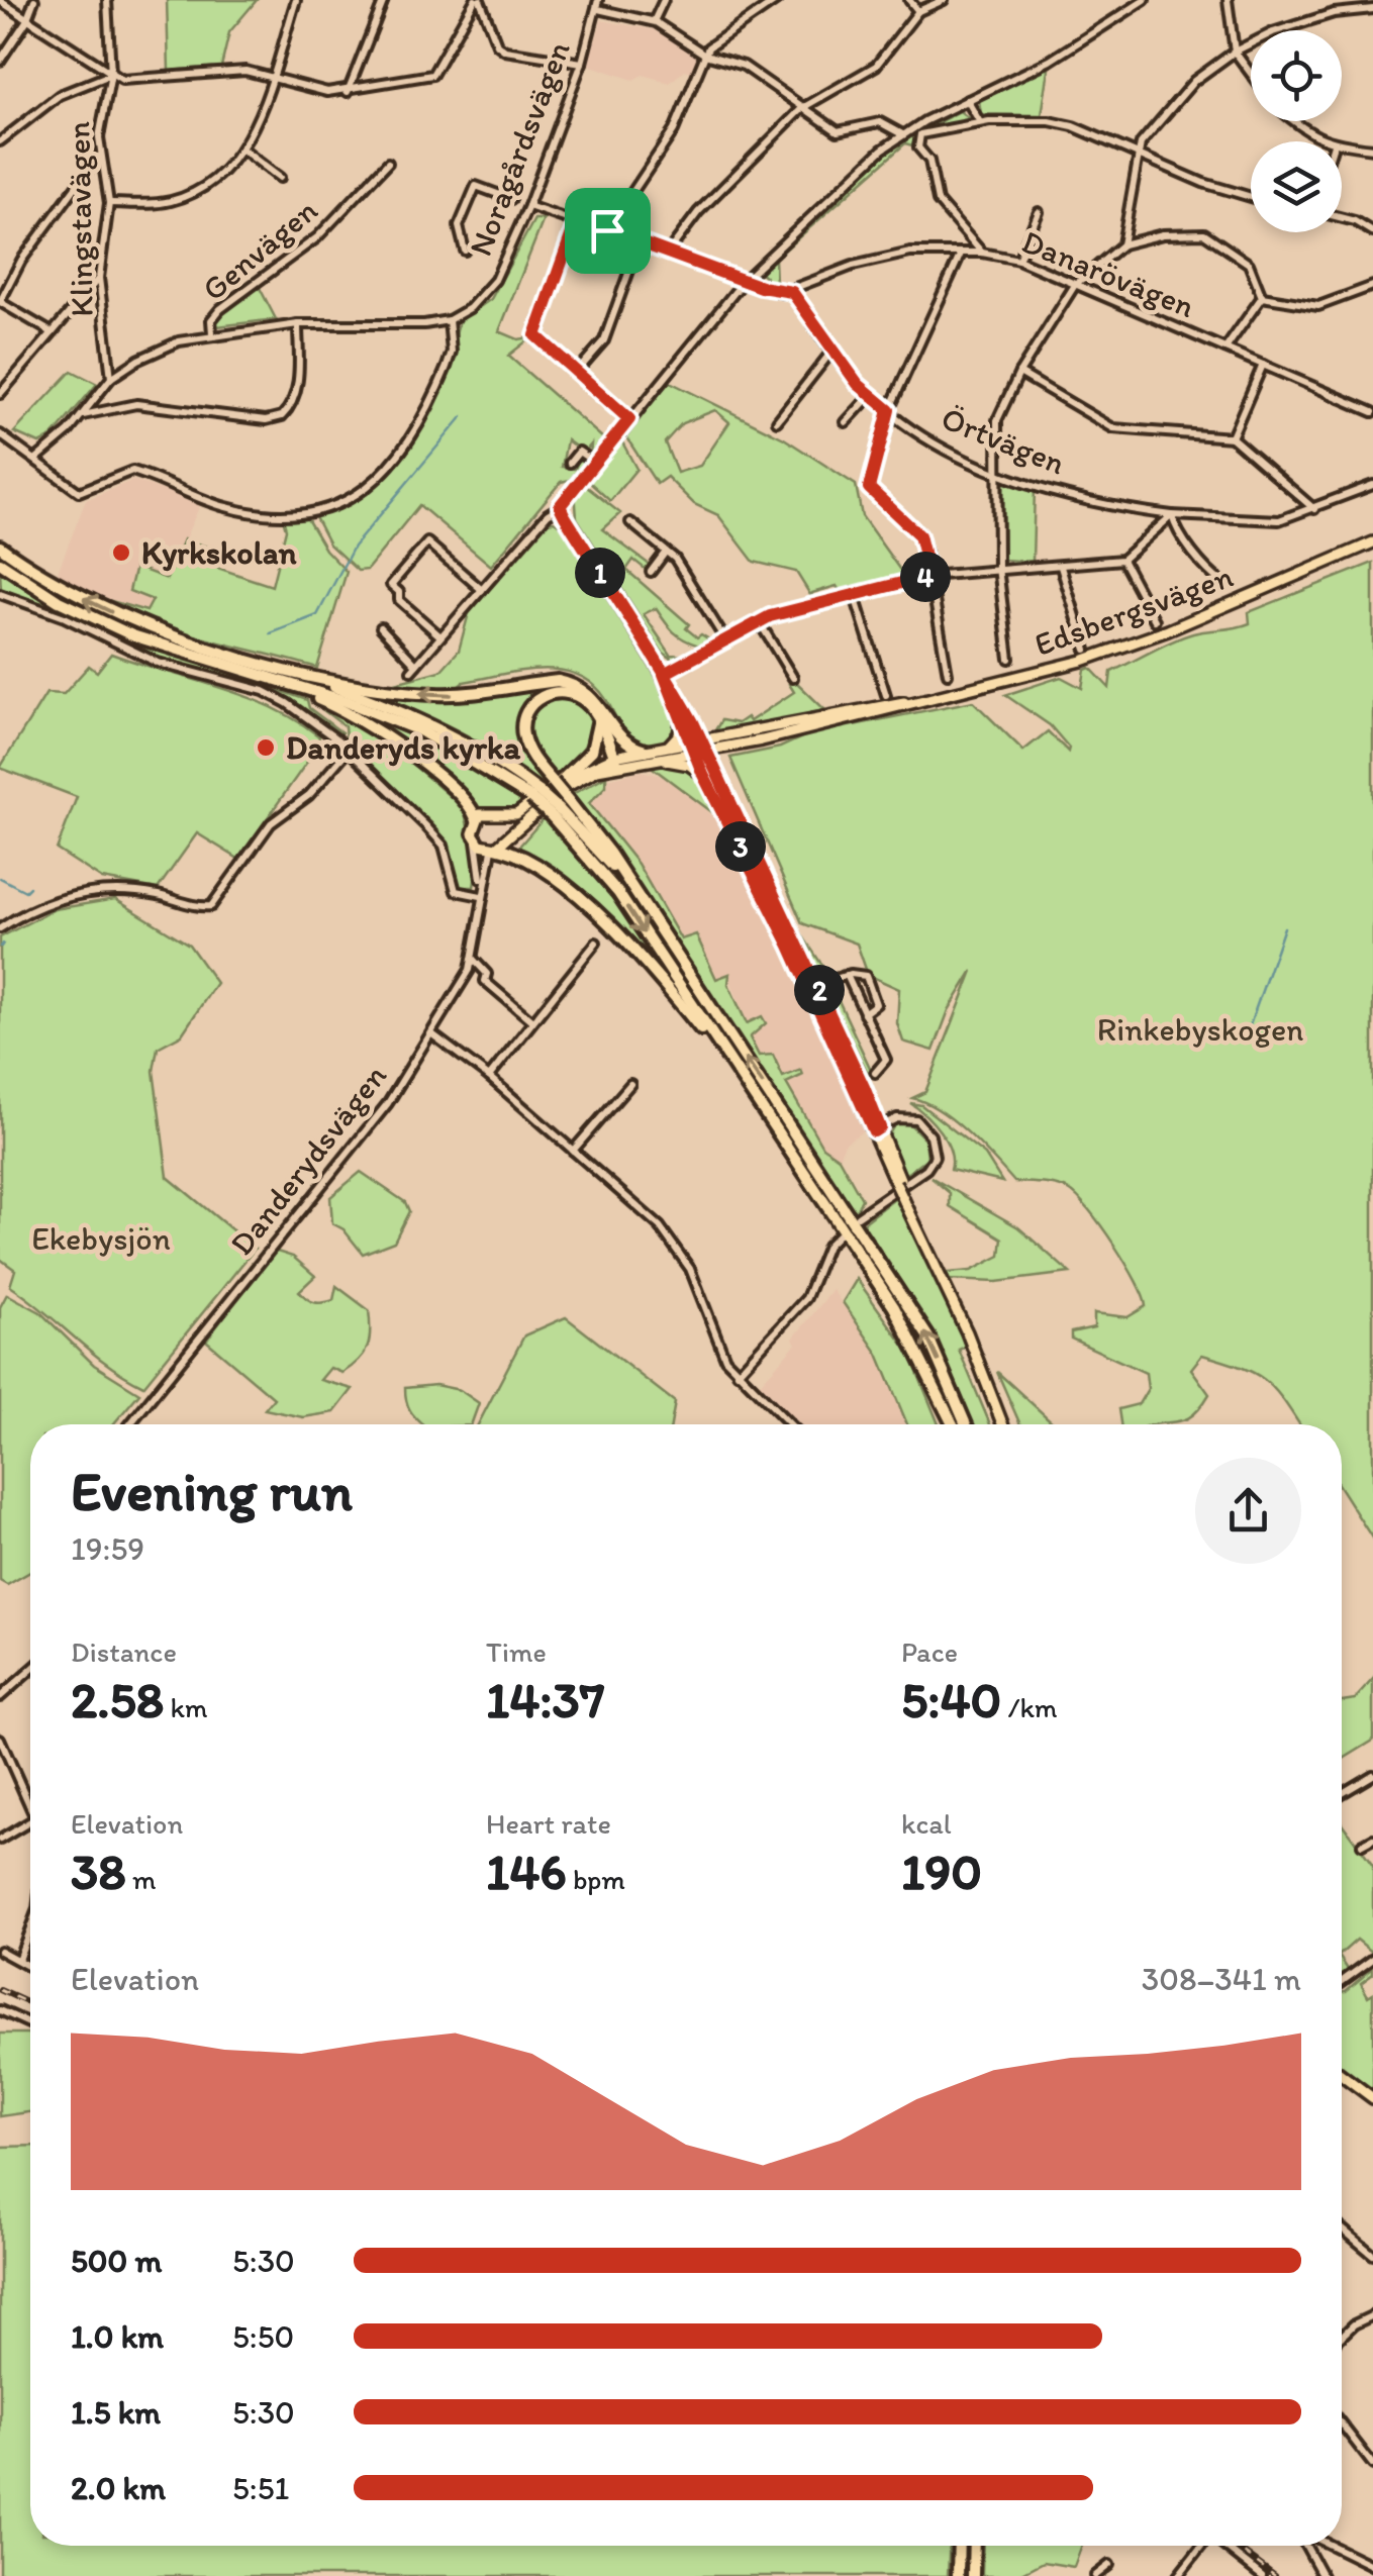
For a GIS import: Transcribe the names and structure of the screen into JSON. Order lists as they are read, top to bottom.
{
  "streets": {
    "main road": ["Edsbergsvägen"],
    "street": [
      "Noragårdsvägen",
      "Klingstavägen",
      "Genvägen",
      "Danarövägen",
      "Örtvägen",
      "Danderydsvägen"
    ]
  },
  "crossings": [
    ["Danarövägen", "Örtvägen"]
  ],
  "parks": ["Rinkebyskogen", "Ekebysjön"],
  "places": ["Kyrkskolan", "Danderyds kyrka"],
  "page": {
    "pins": [
      "1",
      "4",
      "3",
      "2"
    ],
    "heading": ["Evening run", "19:59"],
    "stats": [
      ["Distance", "2.58 km"],
      ["Time", "14:37"],
      ["Pace", "5:40 /km"],
      ["Elevation", "38 m"],
      ["Heart rate", "146 bpm"],
      ["kcal", "190"]
    ],
    "chart": ["Elevation", "308–341 m"],
    "list": [
      {
        "name": "500 m",
        "note": "5:30"
      },
      {
        "name": "1.0 km",
        "note": "5:50"
      },
      {
        "name": "1.5 km",
        "note": "5:30"
      },
      {
        "name": "2.0 km",
        "note": "5:51"
      }
    ]
  }
}
